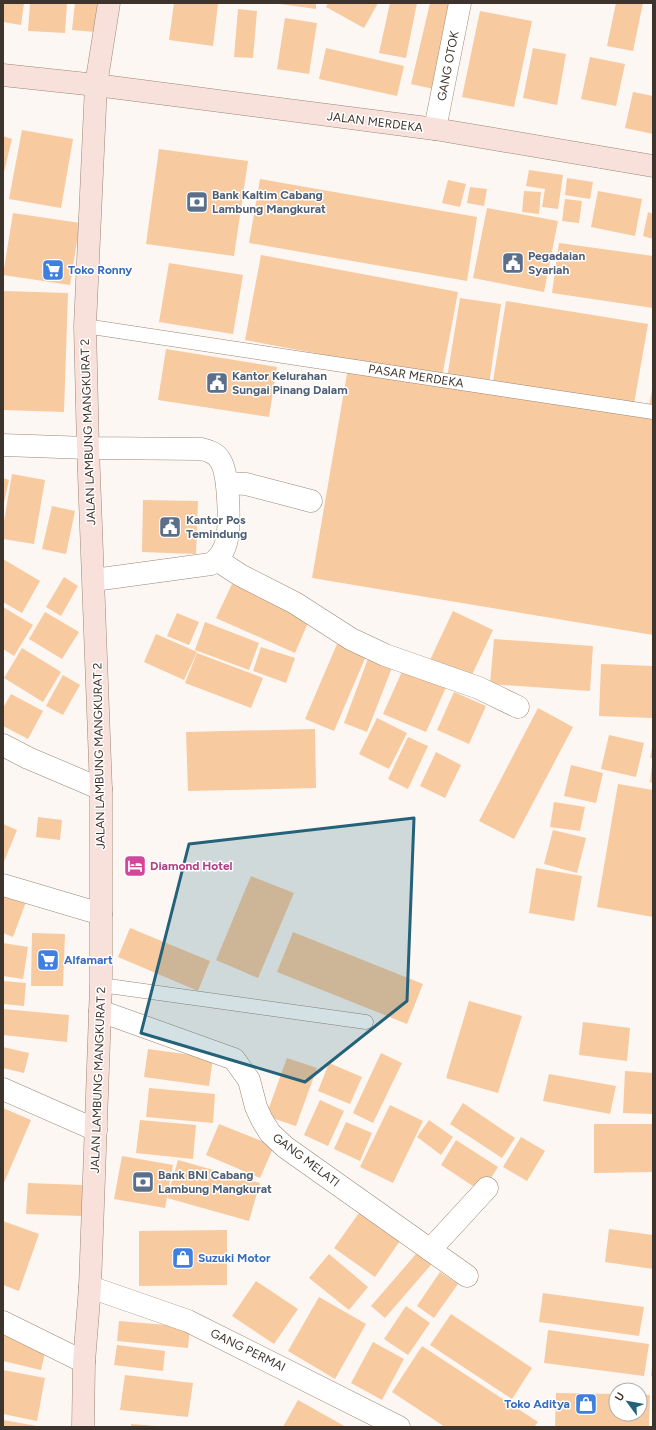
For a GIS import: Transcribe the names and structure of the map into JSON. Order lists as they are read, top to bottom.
{
  "streets": {
    "street": [
      "GANG OTOK",
      "JALAN MERDEKA",
      "JALAN LAMBUNG MANGKURAT 2",
      "GANG MELATI",
      "GANG PERMAI"
    ],
    "lane": ["PASAR MERDEKA"]
  },
  "crossings": [
    ["GANG OTOK", "JALAN MERDEKA"],
    ["JALAN MERDEKA", "JALAN LAMBUNG MANGKURAT 2"],
    ["PASAR MERDEKA", "JALAN LAMBUNG MANGKURAT 2"],
    ["JALAN LAMBUNG MANGKURAT 2", "GANG MELATI"],
    ["JALAN LAMBUNG MANGKURAT 2", "GANG PERMAI"]
  ],
  "places": {
    "bank": ["Bank Kaltim Cabang Lambung Mangkurat", "Bank BNI Cabang Lambung Mangkurat"],
    "public building": ["Pegadaian Syariah", "Kantor Kelurahan Sungai Pinang Dalam", "Kantor Pos Temindung"],
    "supermarket": ["Toko Ronny", "Alfamart"],
    "hotel": ["Diamond Hotel"],
    "shop": ["Suzuki Motor", "Toko Aditya"]
  },
  "north": "top left"
}
